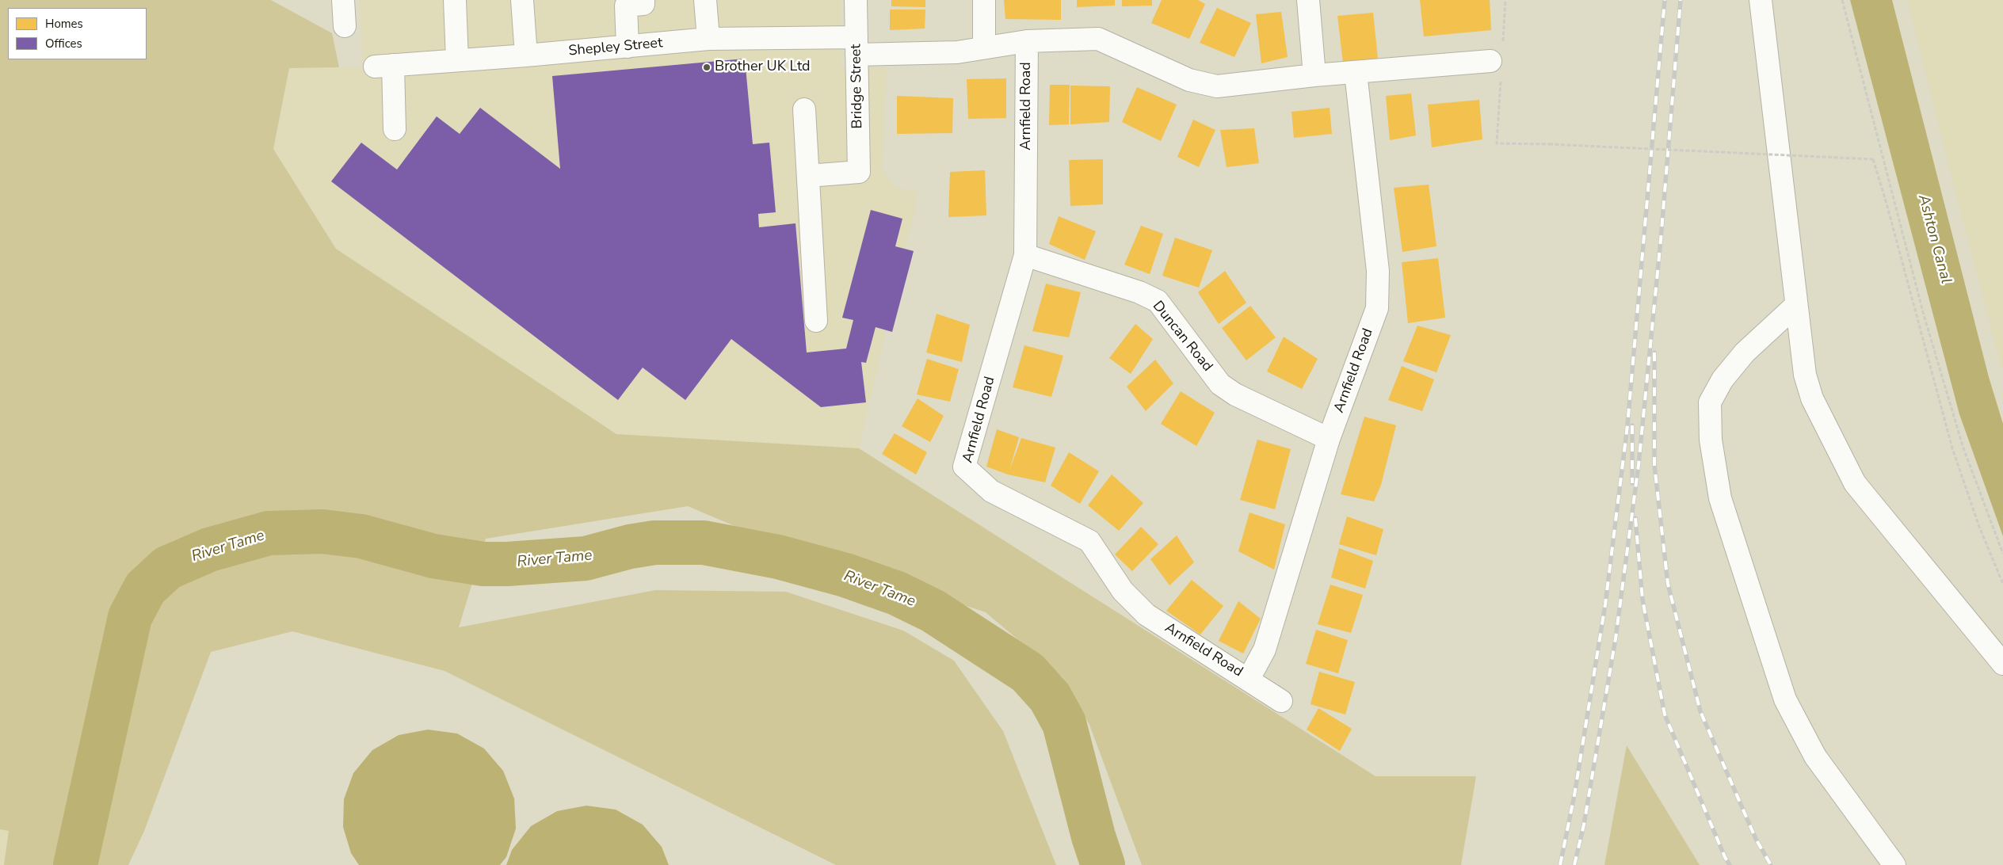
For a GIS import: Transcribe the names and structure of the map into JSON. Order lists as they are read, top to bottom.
{
  "streets": {
    "street": [
      "Shepley Street",
      "Bridge Street",
      "Arnfield Road",
      "Duncan Road"
    ]
  },
  "crossings": [
    ["Shepley Street", "Bridge Street"],
    ["Shepley Street", "Arnfield Road"],
    ["Bridge Street", "Arnfield Road"],
    ["Arnfield Road", "Duncan Road"]
  ],
  "water": ["Ashton Canal", "River Tame"],
  "places": ["Brother UK Ltd"],
  "legend": ["Homes", "Offices"]
}
